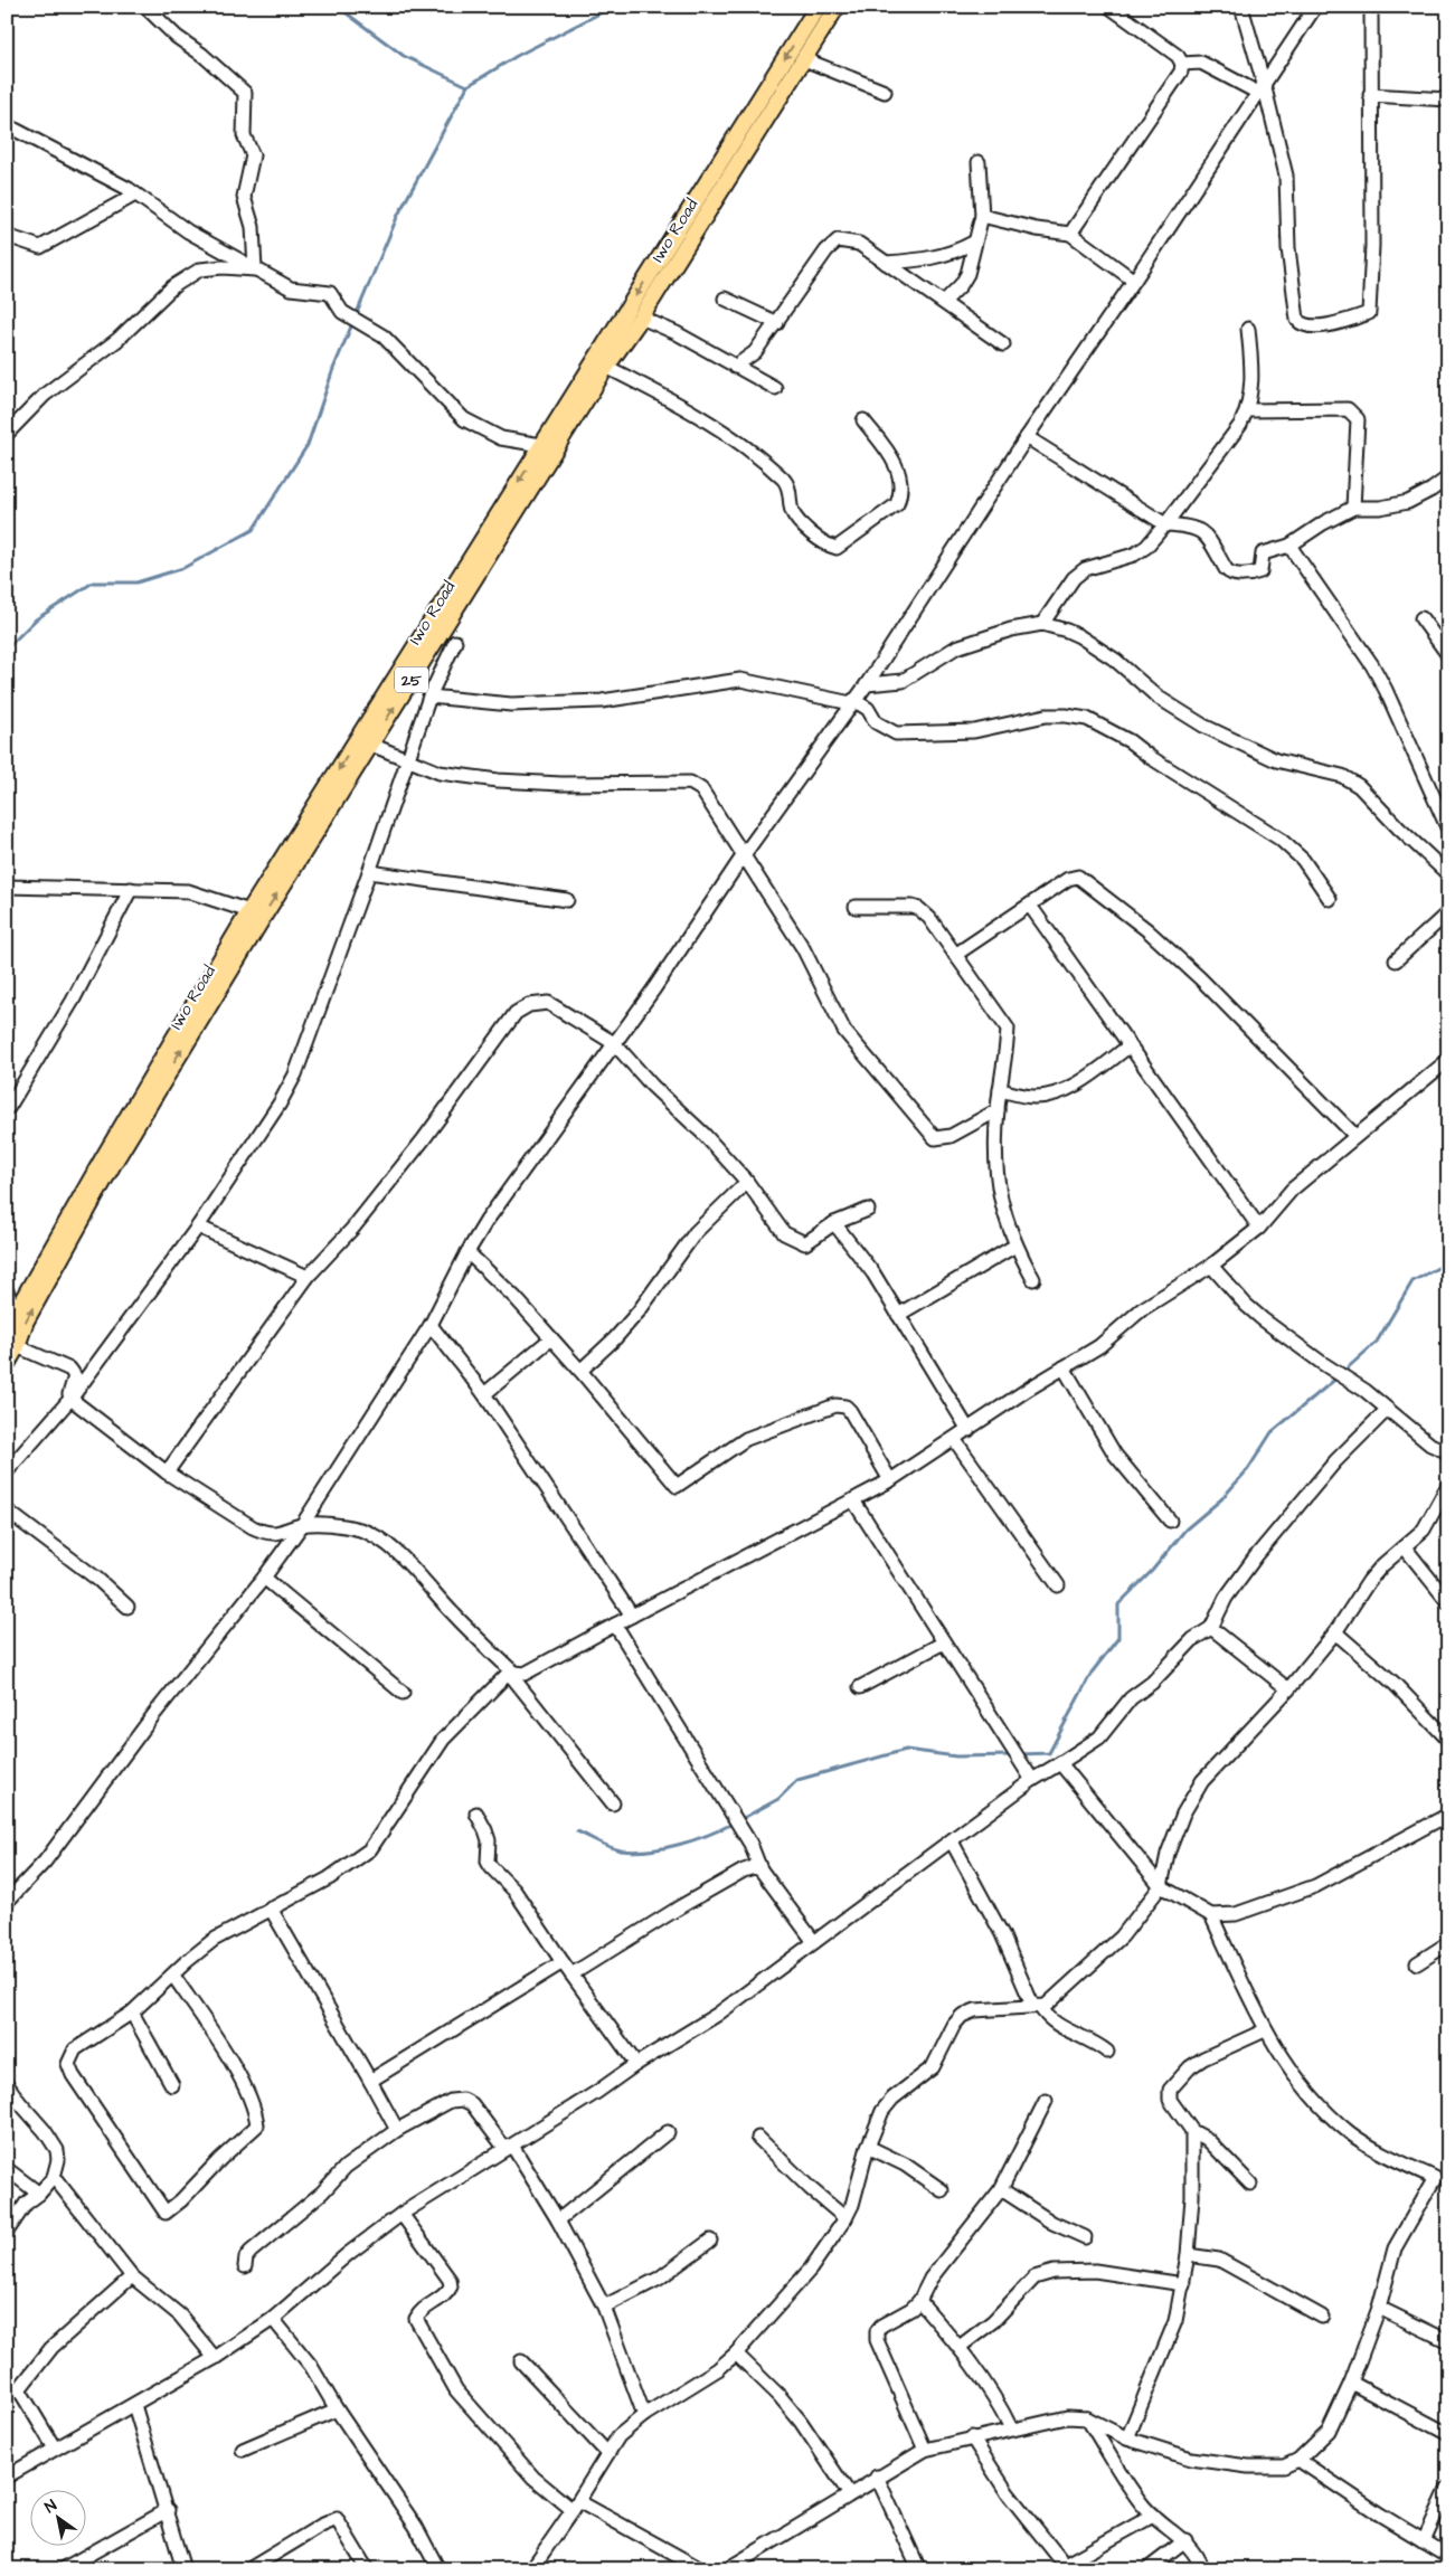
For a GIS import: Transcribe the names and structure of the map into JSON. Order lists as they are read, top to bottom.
{
  "streets": {
    "main road": ["Iwo Road", "25"]
  },
  "north": "top left"
}
